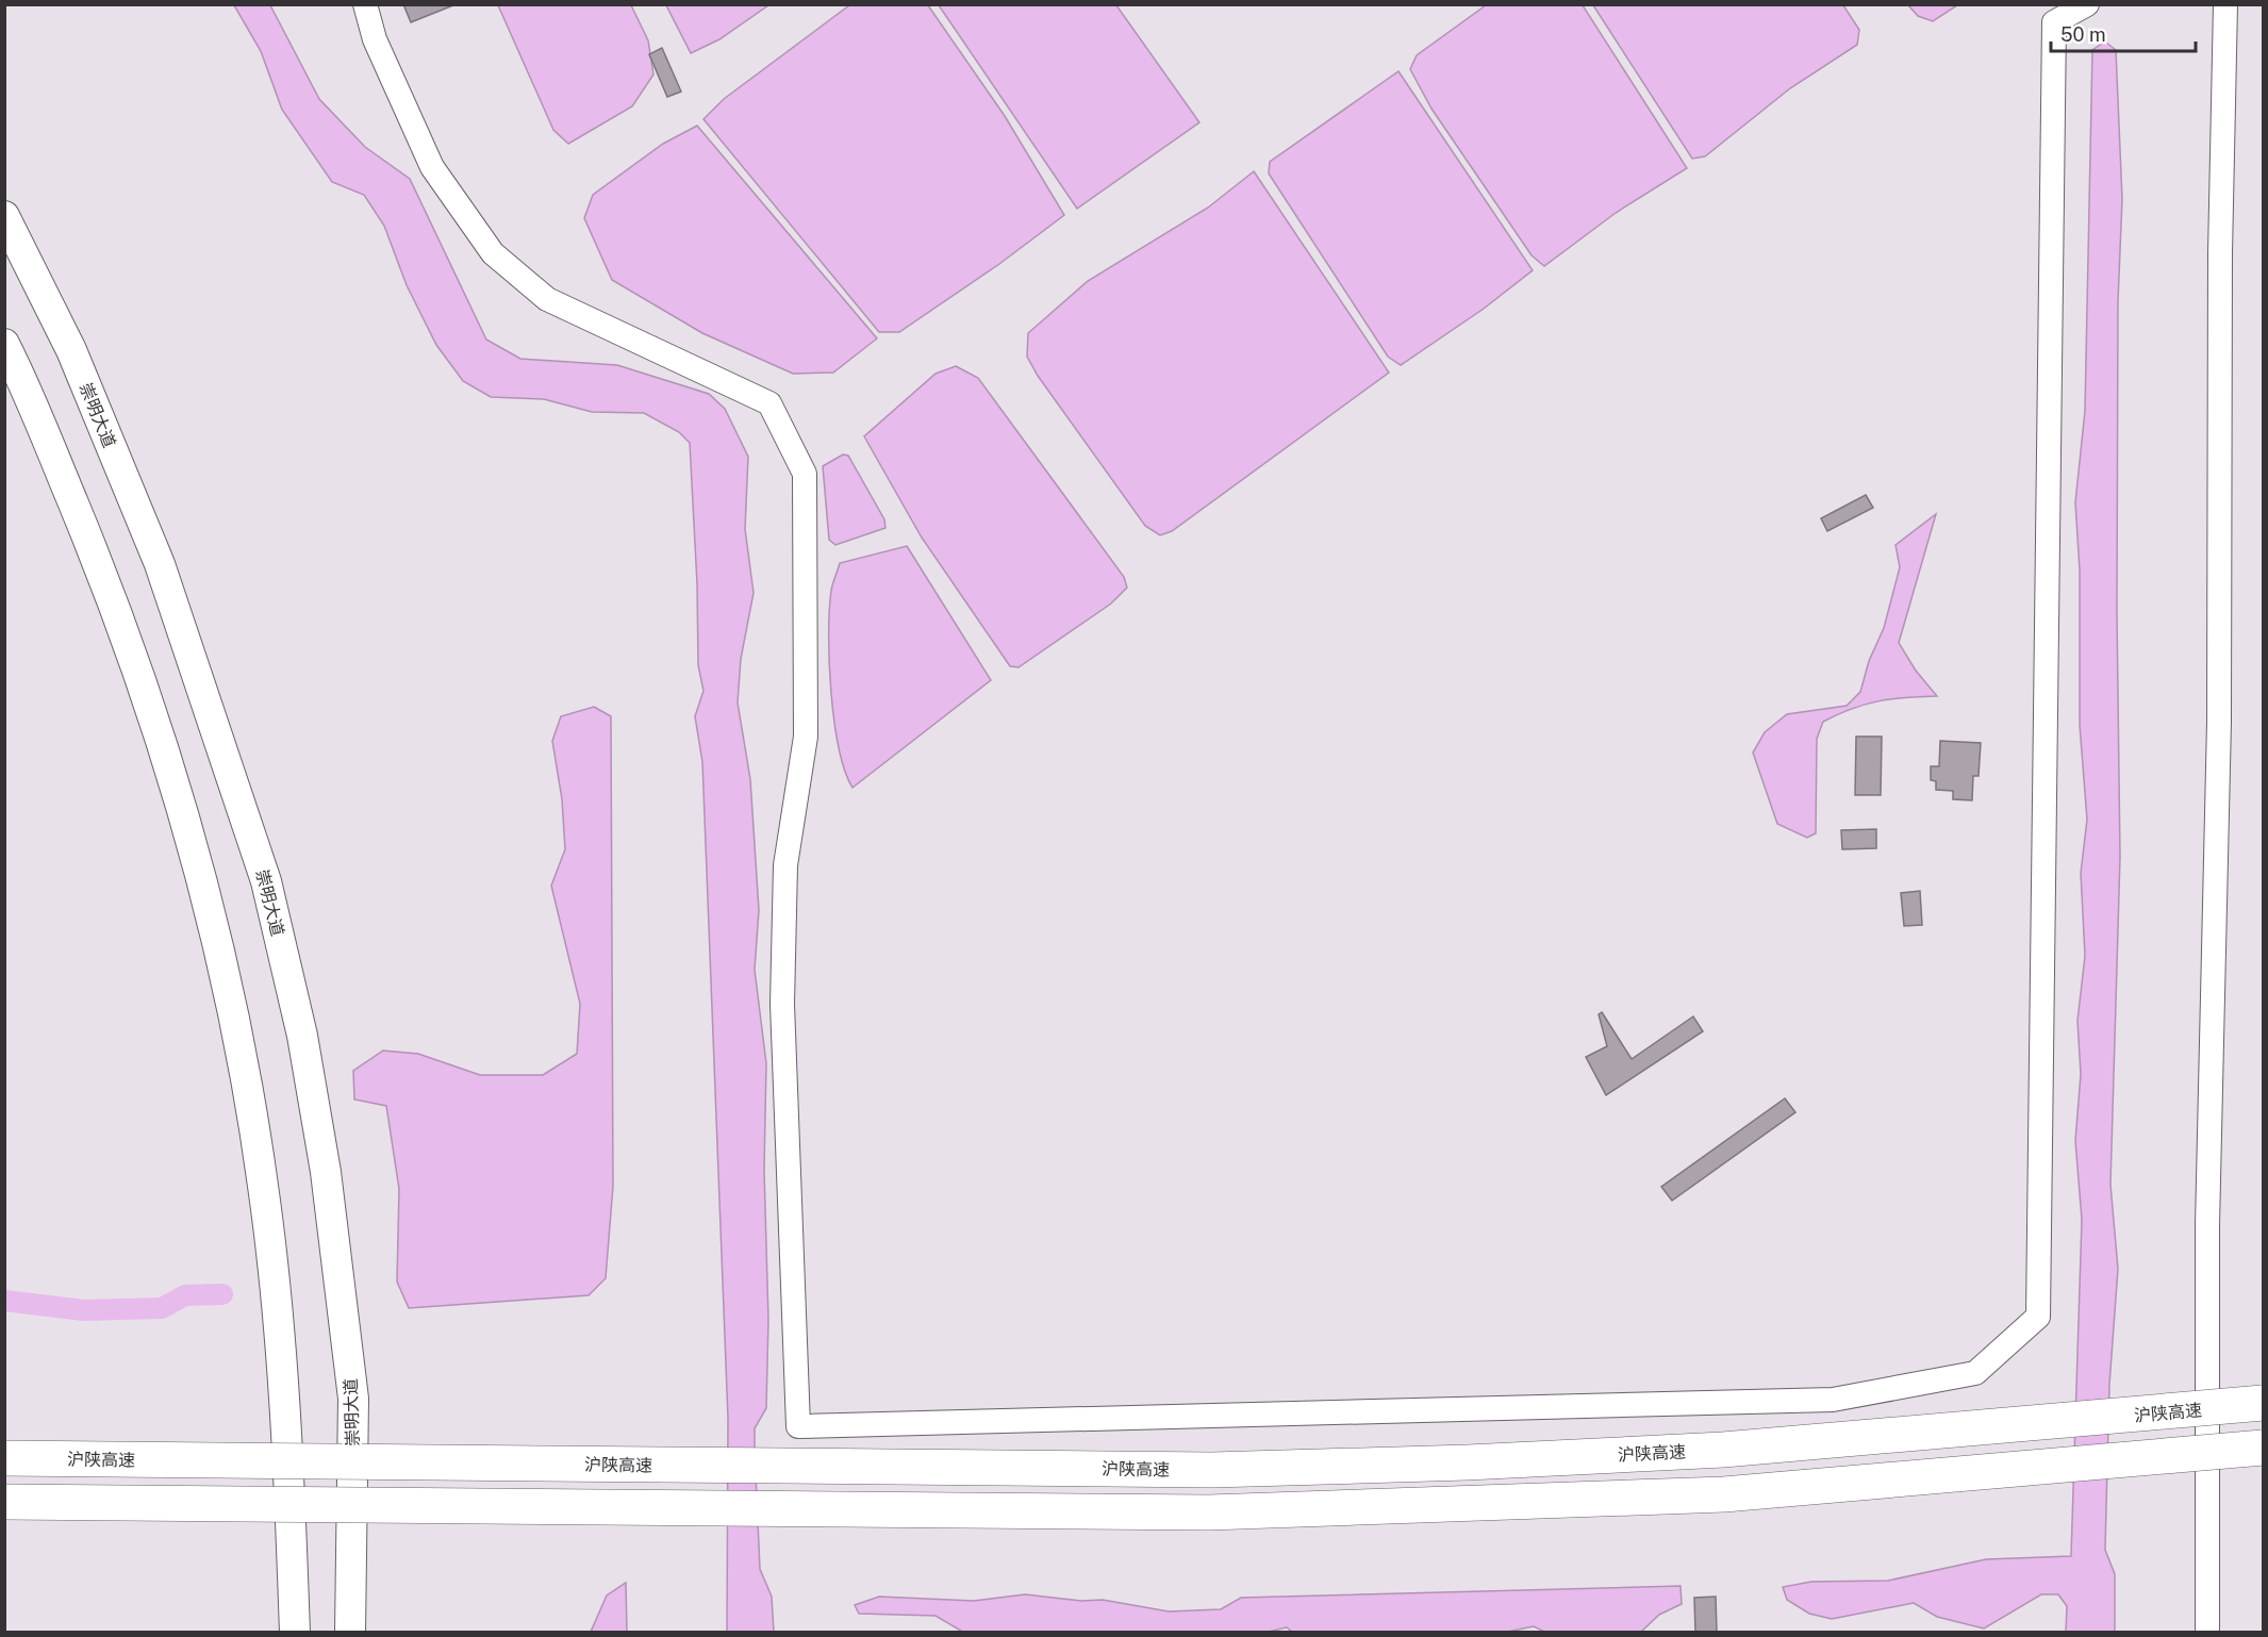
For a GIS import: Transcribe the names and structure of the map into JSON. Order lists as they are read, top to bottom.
{
  "streets": {
    "highway": ["沪陕高速"],
    "main road": ["崇明大道"]
  },
  "scale_bar": "50 m"
}
